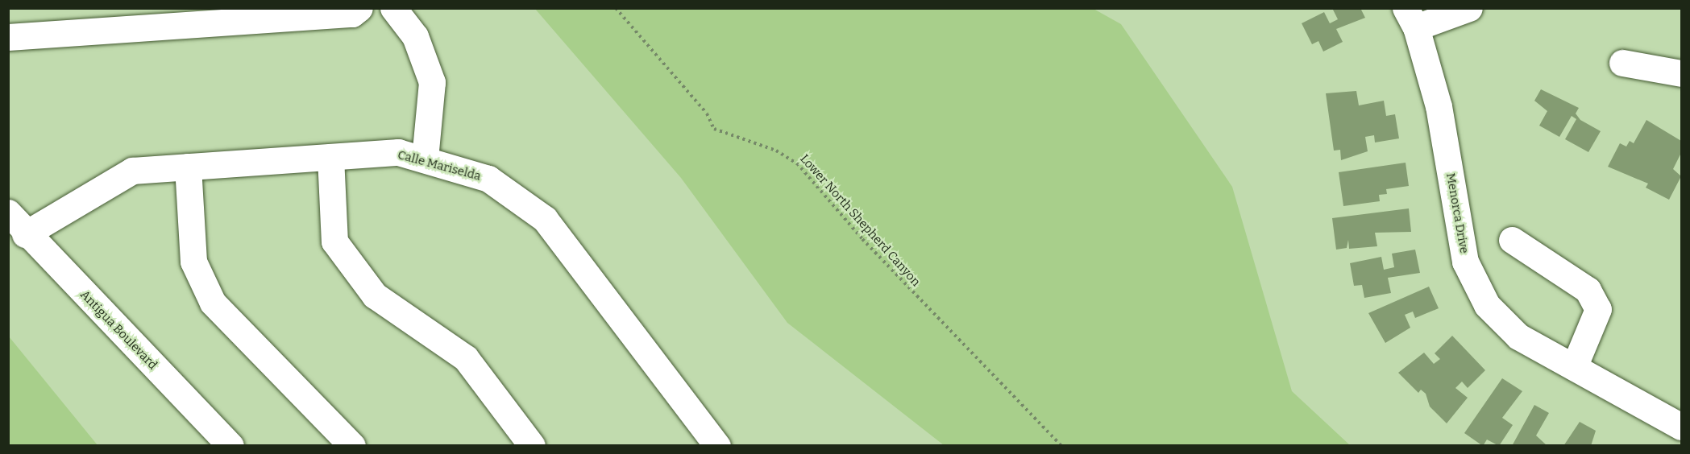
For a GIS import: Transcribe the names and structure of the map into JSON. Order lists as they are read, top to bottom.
{
  "streets": {
    "street": ["Calle Mariselda", "Menorca Drive", "Antigua Boulevard"],
    "path": ["Lower North Shepherd Canyon"]
  },
  "crossings": [
    ["Calle Mariselda", "Antigua Boulevard"]
  ]
}
